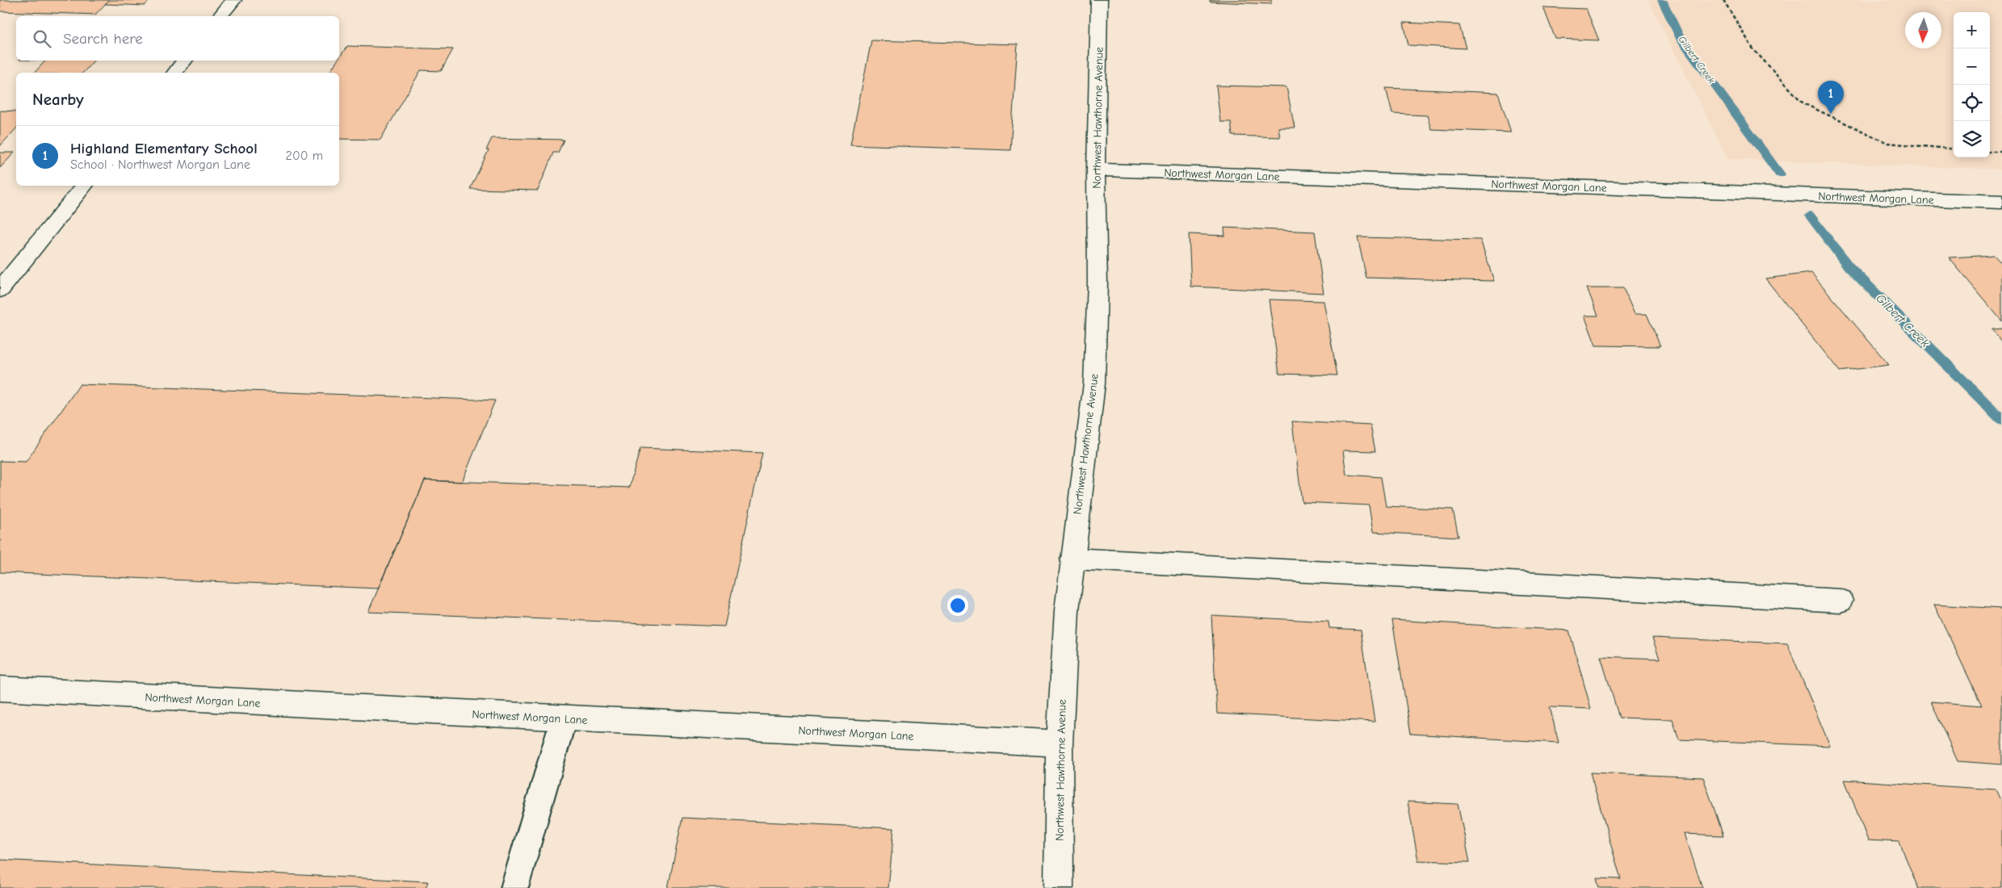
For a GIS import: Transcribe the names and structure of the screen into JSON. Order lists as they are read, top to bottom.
{
  "streets": {
    "street": ["Northwest Hawthorne Avenue", "Northwest Morgan Lane"]
  },
  "crossings": [
    ["Northwest Hawthorne Avenue", "Northwest Morgan Lane"]
  ],
  "water": ["Gilbert Creek"],
  "north": "bottom",
  "page": {
    "map_buttons": ["+", "−"],
    "search": "Search here",
    "heading": "Nearby",
    "pins": "1",
    "list": [
      {
        "mark": "1",
        "name": "Highland Elementary School",
        "note": "School · Northwest Morgan Lane",
        "value": "200 m"
      }
    ]
  }
}
